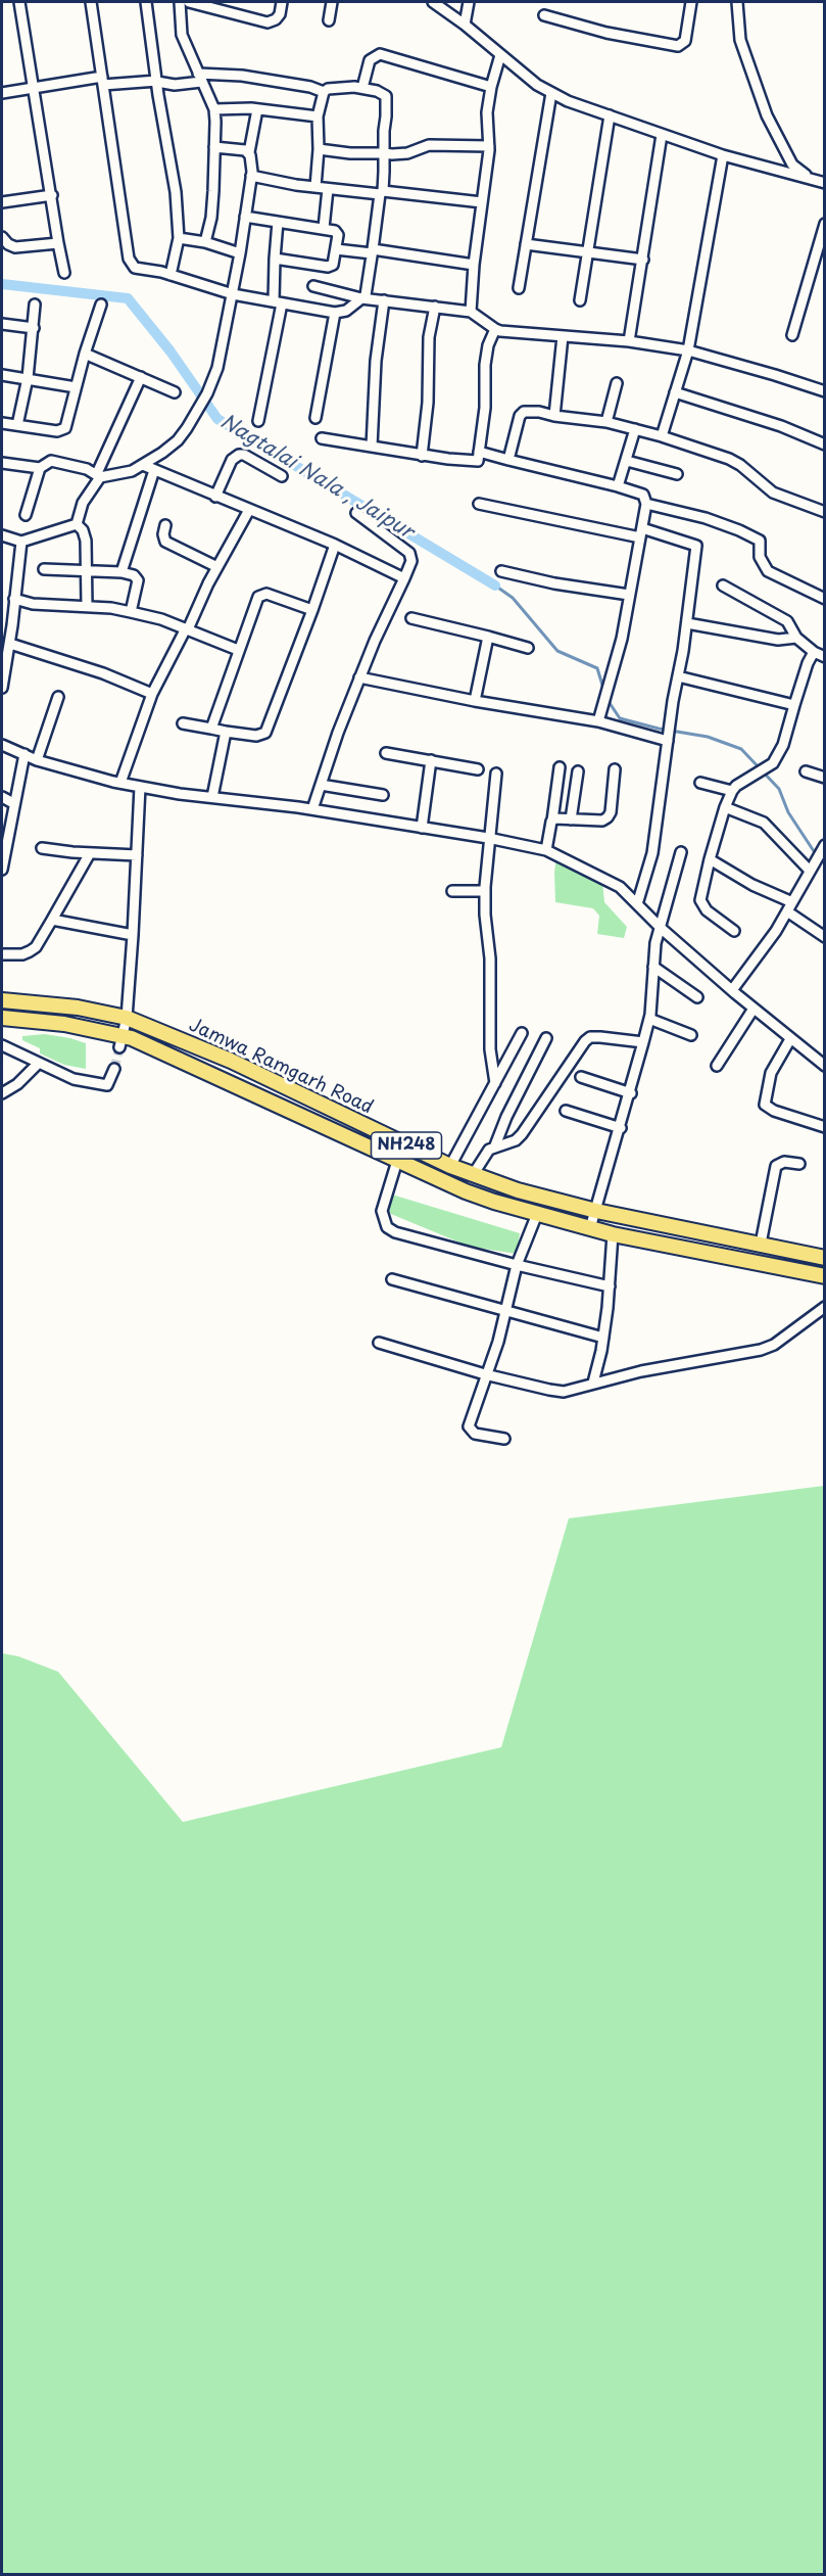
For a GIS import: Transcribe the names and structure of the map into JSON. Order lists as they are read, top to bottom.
{
  "streets": {
    "highway": ["Jamwa Ramgarh Road", "NH248"]
  },
  "water": ["Nagtalai Nala , Jaipur"]
}
